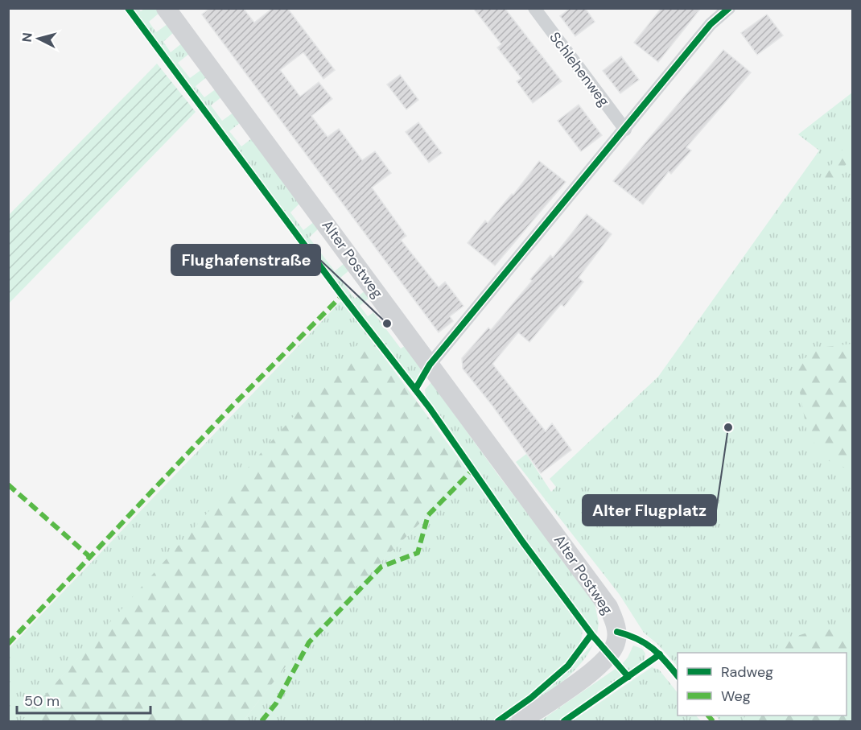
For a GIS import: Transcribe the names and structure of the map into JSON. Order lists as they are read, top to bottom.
{
  "streets": {
    "main road": ["Alter Postweg"],
    "street": ["Schlehenweg"]
  },
  "places": ["Flughafenstraße", "Alter Flugplatz"],
  "legend": ["Radweg", "Weg"],
  "scale_bar": "50 m",
  "north": "left"
}
